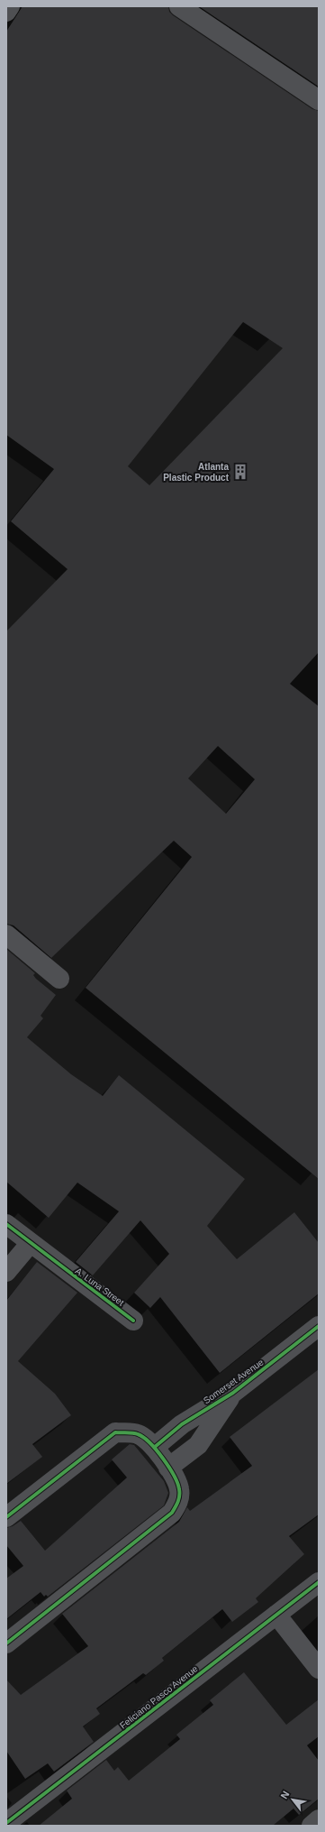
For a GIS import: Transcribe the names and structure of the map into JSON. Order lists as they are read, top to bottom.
{
  "streets": {
    "street": ["A. Luna Street", "Somerset Avenue", "Feliciano Pasco Avenue"]
  },
  "places": {
    "building": ["Atlanta Plastic Product"]
  },
  "north": "top left"
}
